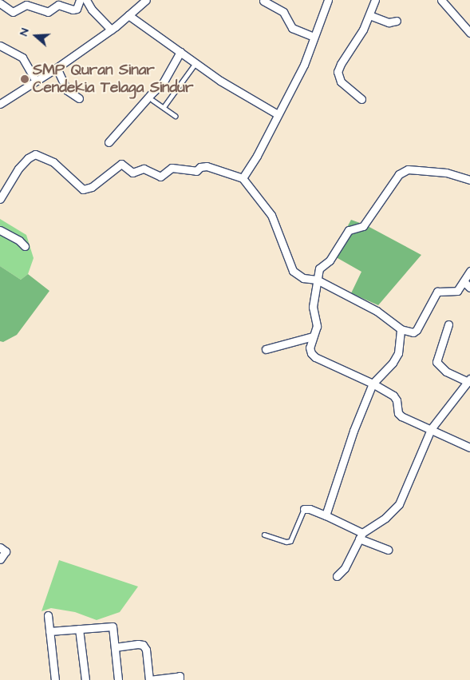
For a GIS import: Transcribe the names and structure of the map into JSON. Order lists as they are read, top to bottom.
{
  "places": ["SMP Quran Sinar Cendekia Telaga Sindur"],
  "north": "left"
}
